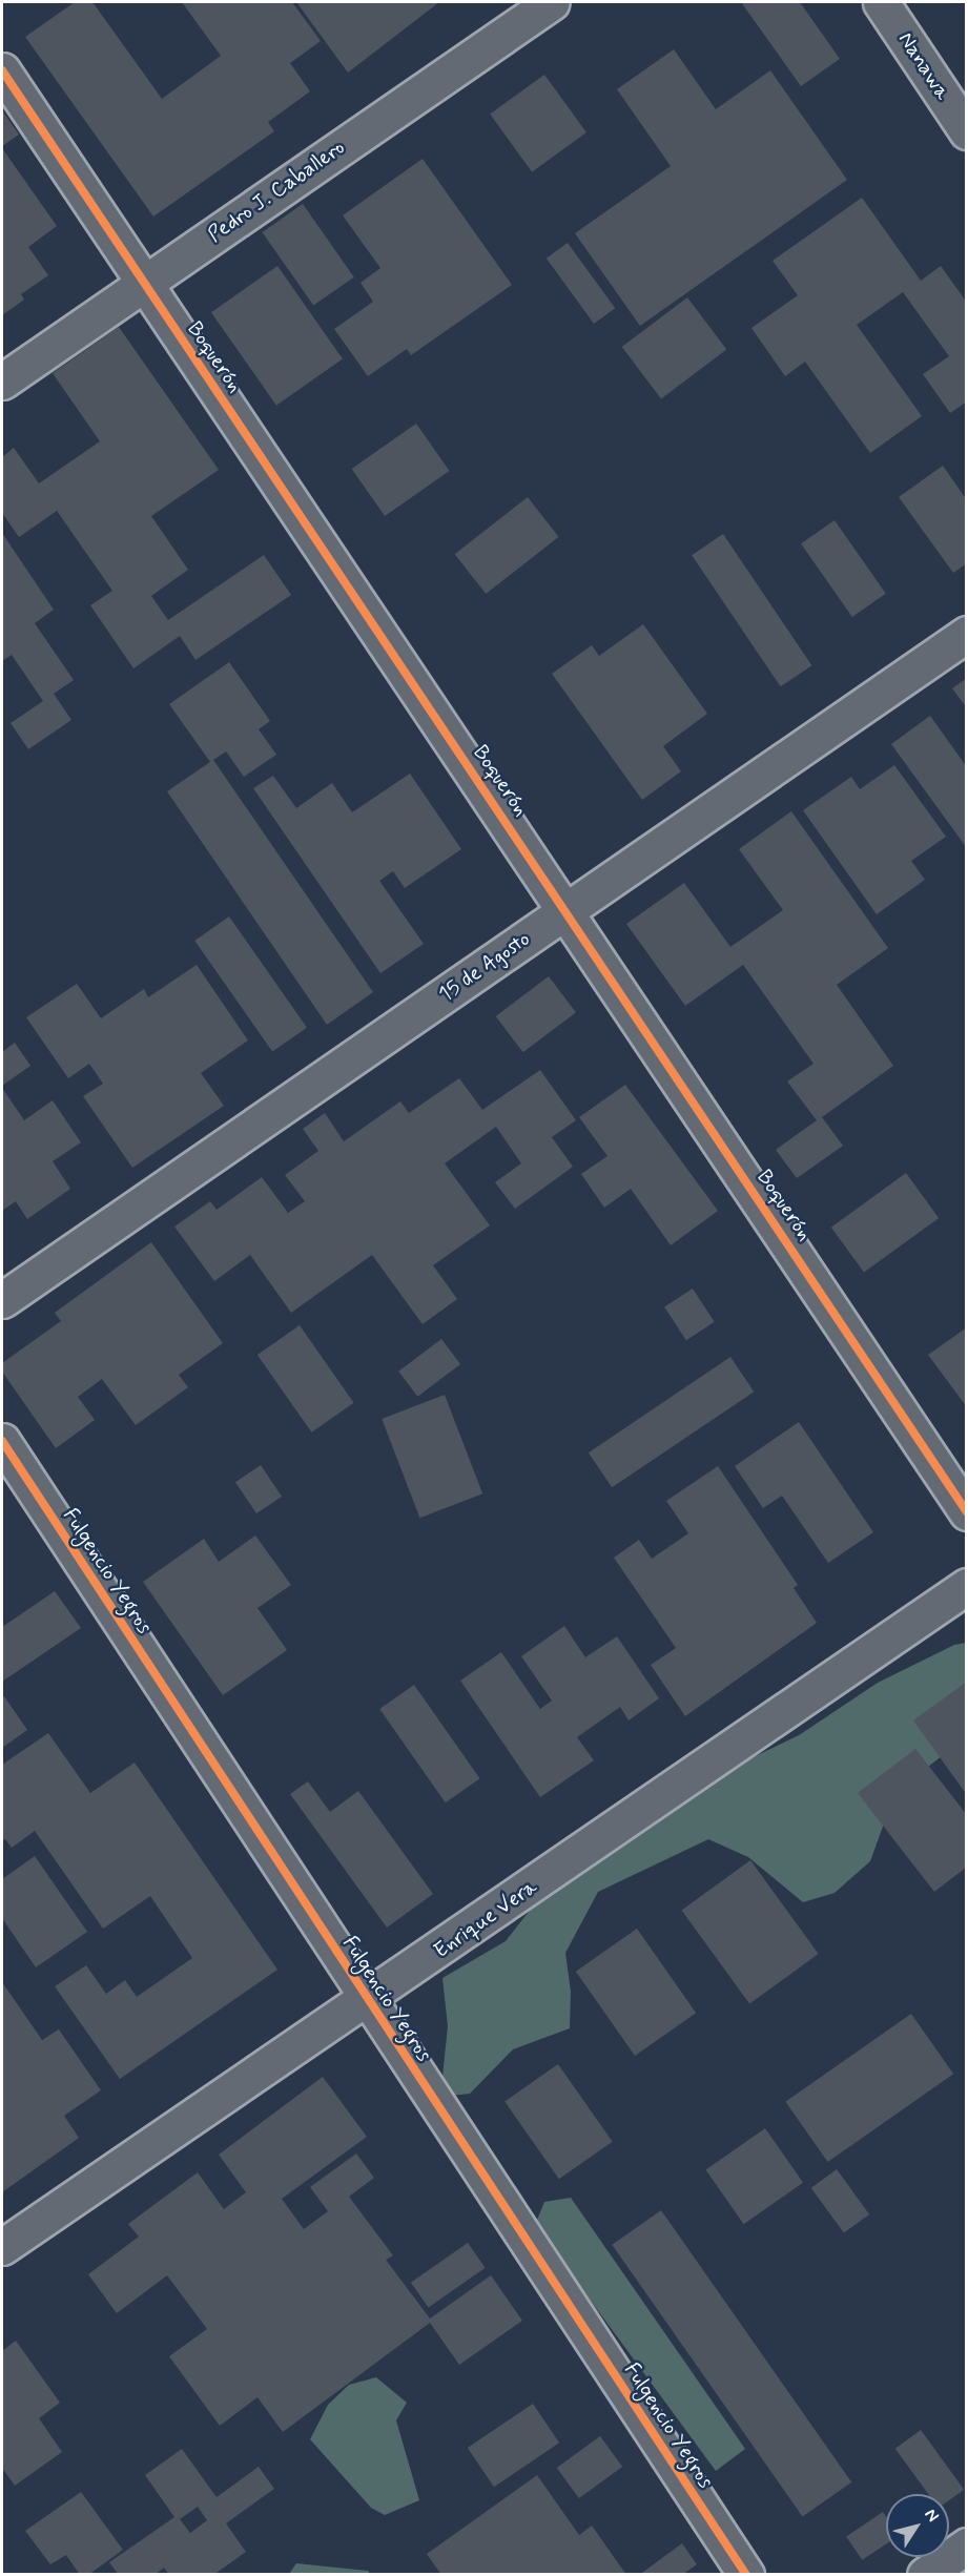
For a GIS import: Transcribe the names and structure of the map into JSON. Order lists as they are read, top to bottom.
{
  "streets": {
    "street": [
      "Nanawa",
      "Pedro J. Caballero",
      "Boquerón",
      "15 de Agosto",
      "Fulgencio Yegros",
      "Enrique Vera"
    ]
  },
  "crossings": [
    ["Pedro J. Caballero", "Boquerón"],
    ["Boquerón", "15 de Agosto"],
    ["Fulgencio Yegros", "Enrique Vera"]
  ],
  "north": "top right"
}
